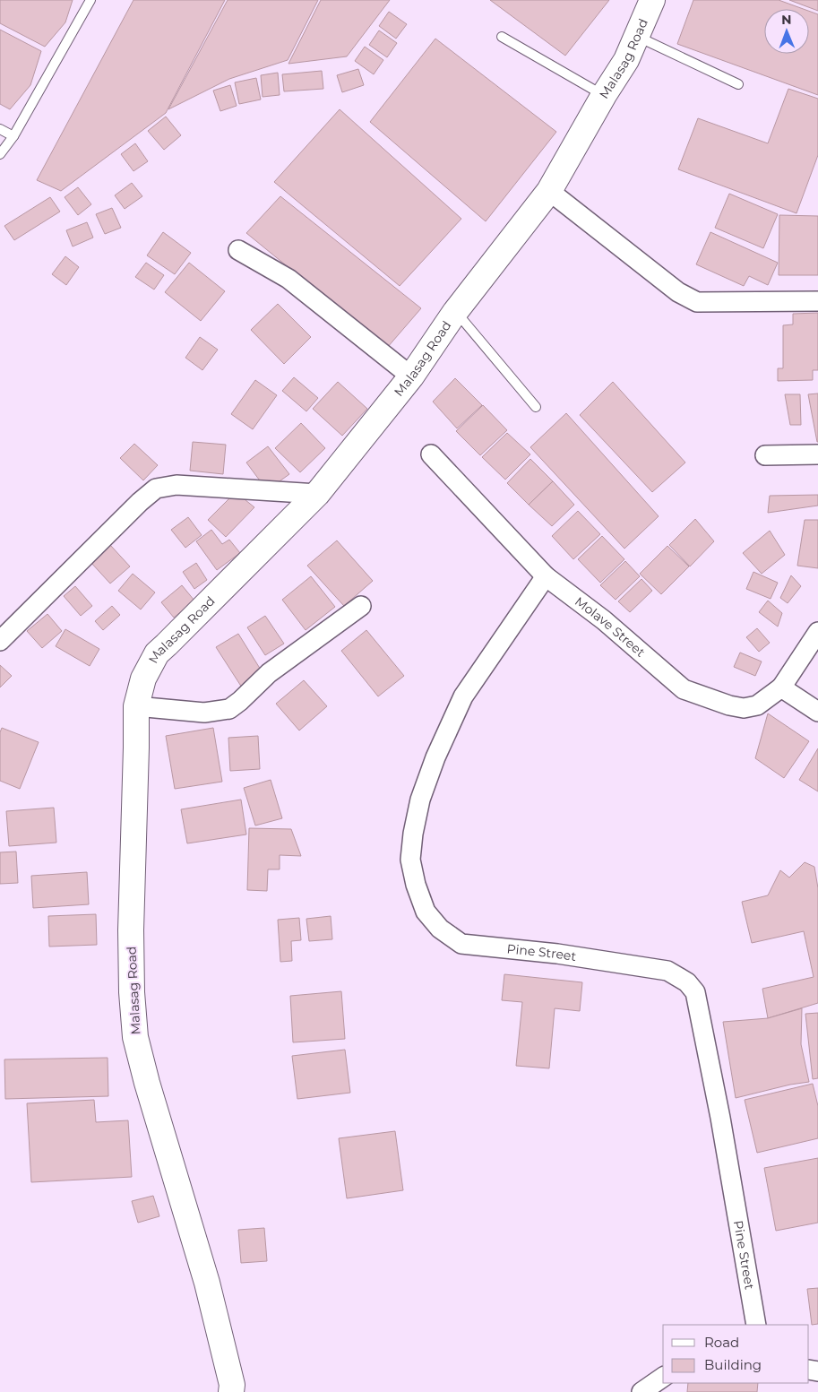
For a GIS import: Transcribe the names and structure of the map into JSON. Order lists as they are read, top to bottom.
{
  "streets": {
    "street": ["Malasag Road", "Molave Street", "Pine Street"]
  },
  "crossings": [
    ["Molave Street", "Pine Street"]
  ],
  "legend": ["Road", "Building"],
  "north": "top"
}
